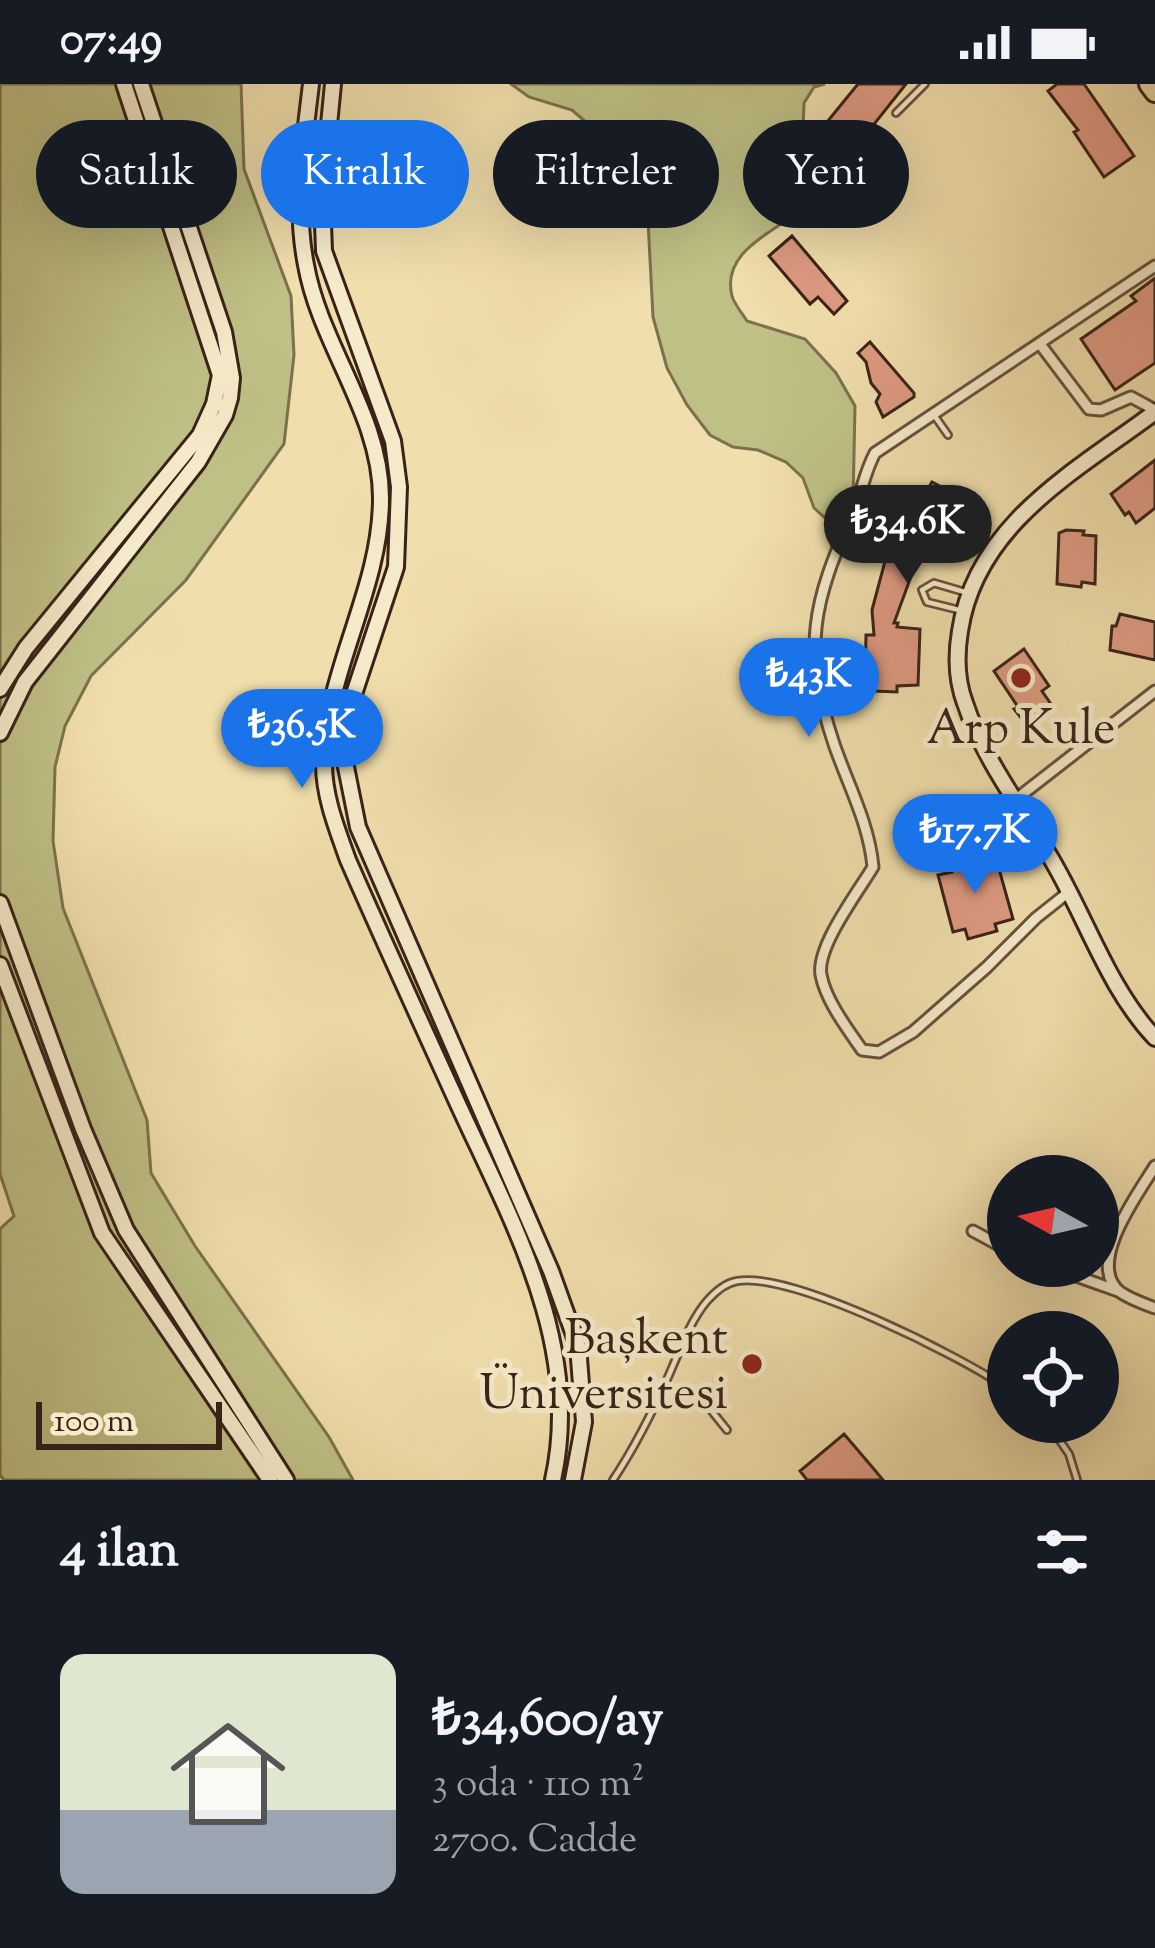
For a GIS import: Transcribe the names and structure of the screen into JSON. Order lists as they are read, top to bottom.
{
  "places": ["Arp Kule", "Başkent Üniversitesi"],
  "scale_bar": "100 m",
  "north": "left",
  "page": {
    "status": "07:49",
    "chip": [
      "Satılık",
      "Kiralık",
      "Filtreler",
      "Yeni"
    ],
    "price": [
      "₺34.6K",
      "₺43K",
      "₺36.5K",
      "₺17.7K"
    ],
    "scale": "100 m",
    "heading": "4 ilan",
    "list": [
      {
        "name": "₺34,600/ay",
        "note": "3 oda · 110 m² · 2700. Cadde"
      }
    ]
  }
}
